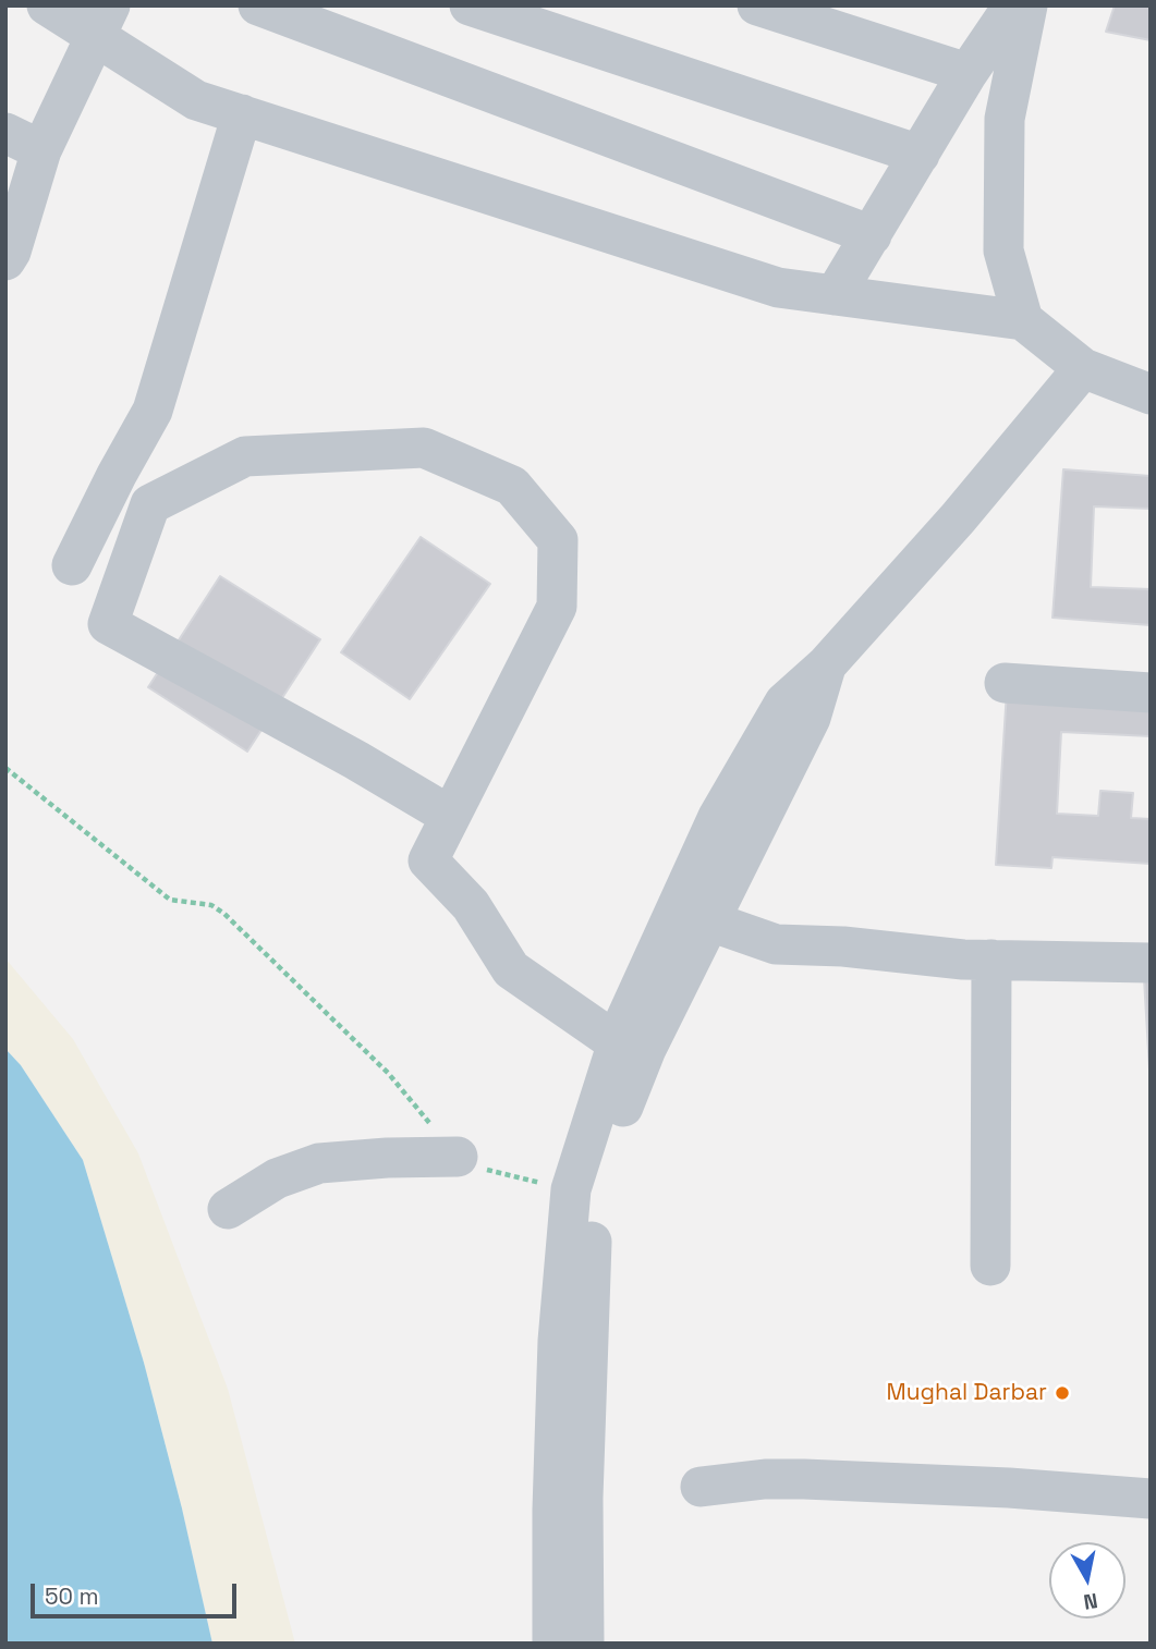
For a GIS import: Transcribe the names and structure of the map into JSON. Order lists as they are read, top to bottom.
{
  "places": ["Mughal Darbar"],
  "scale_bar": "50 m",
  "north": "bottom"
}
